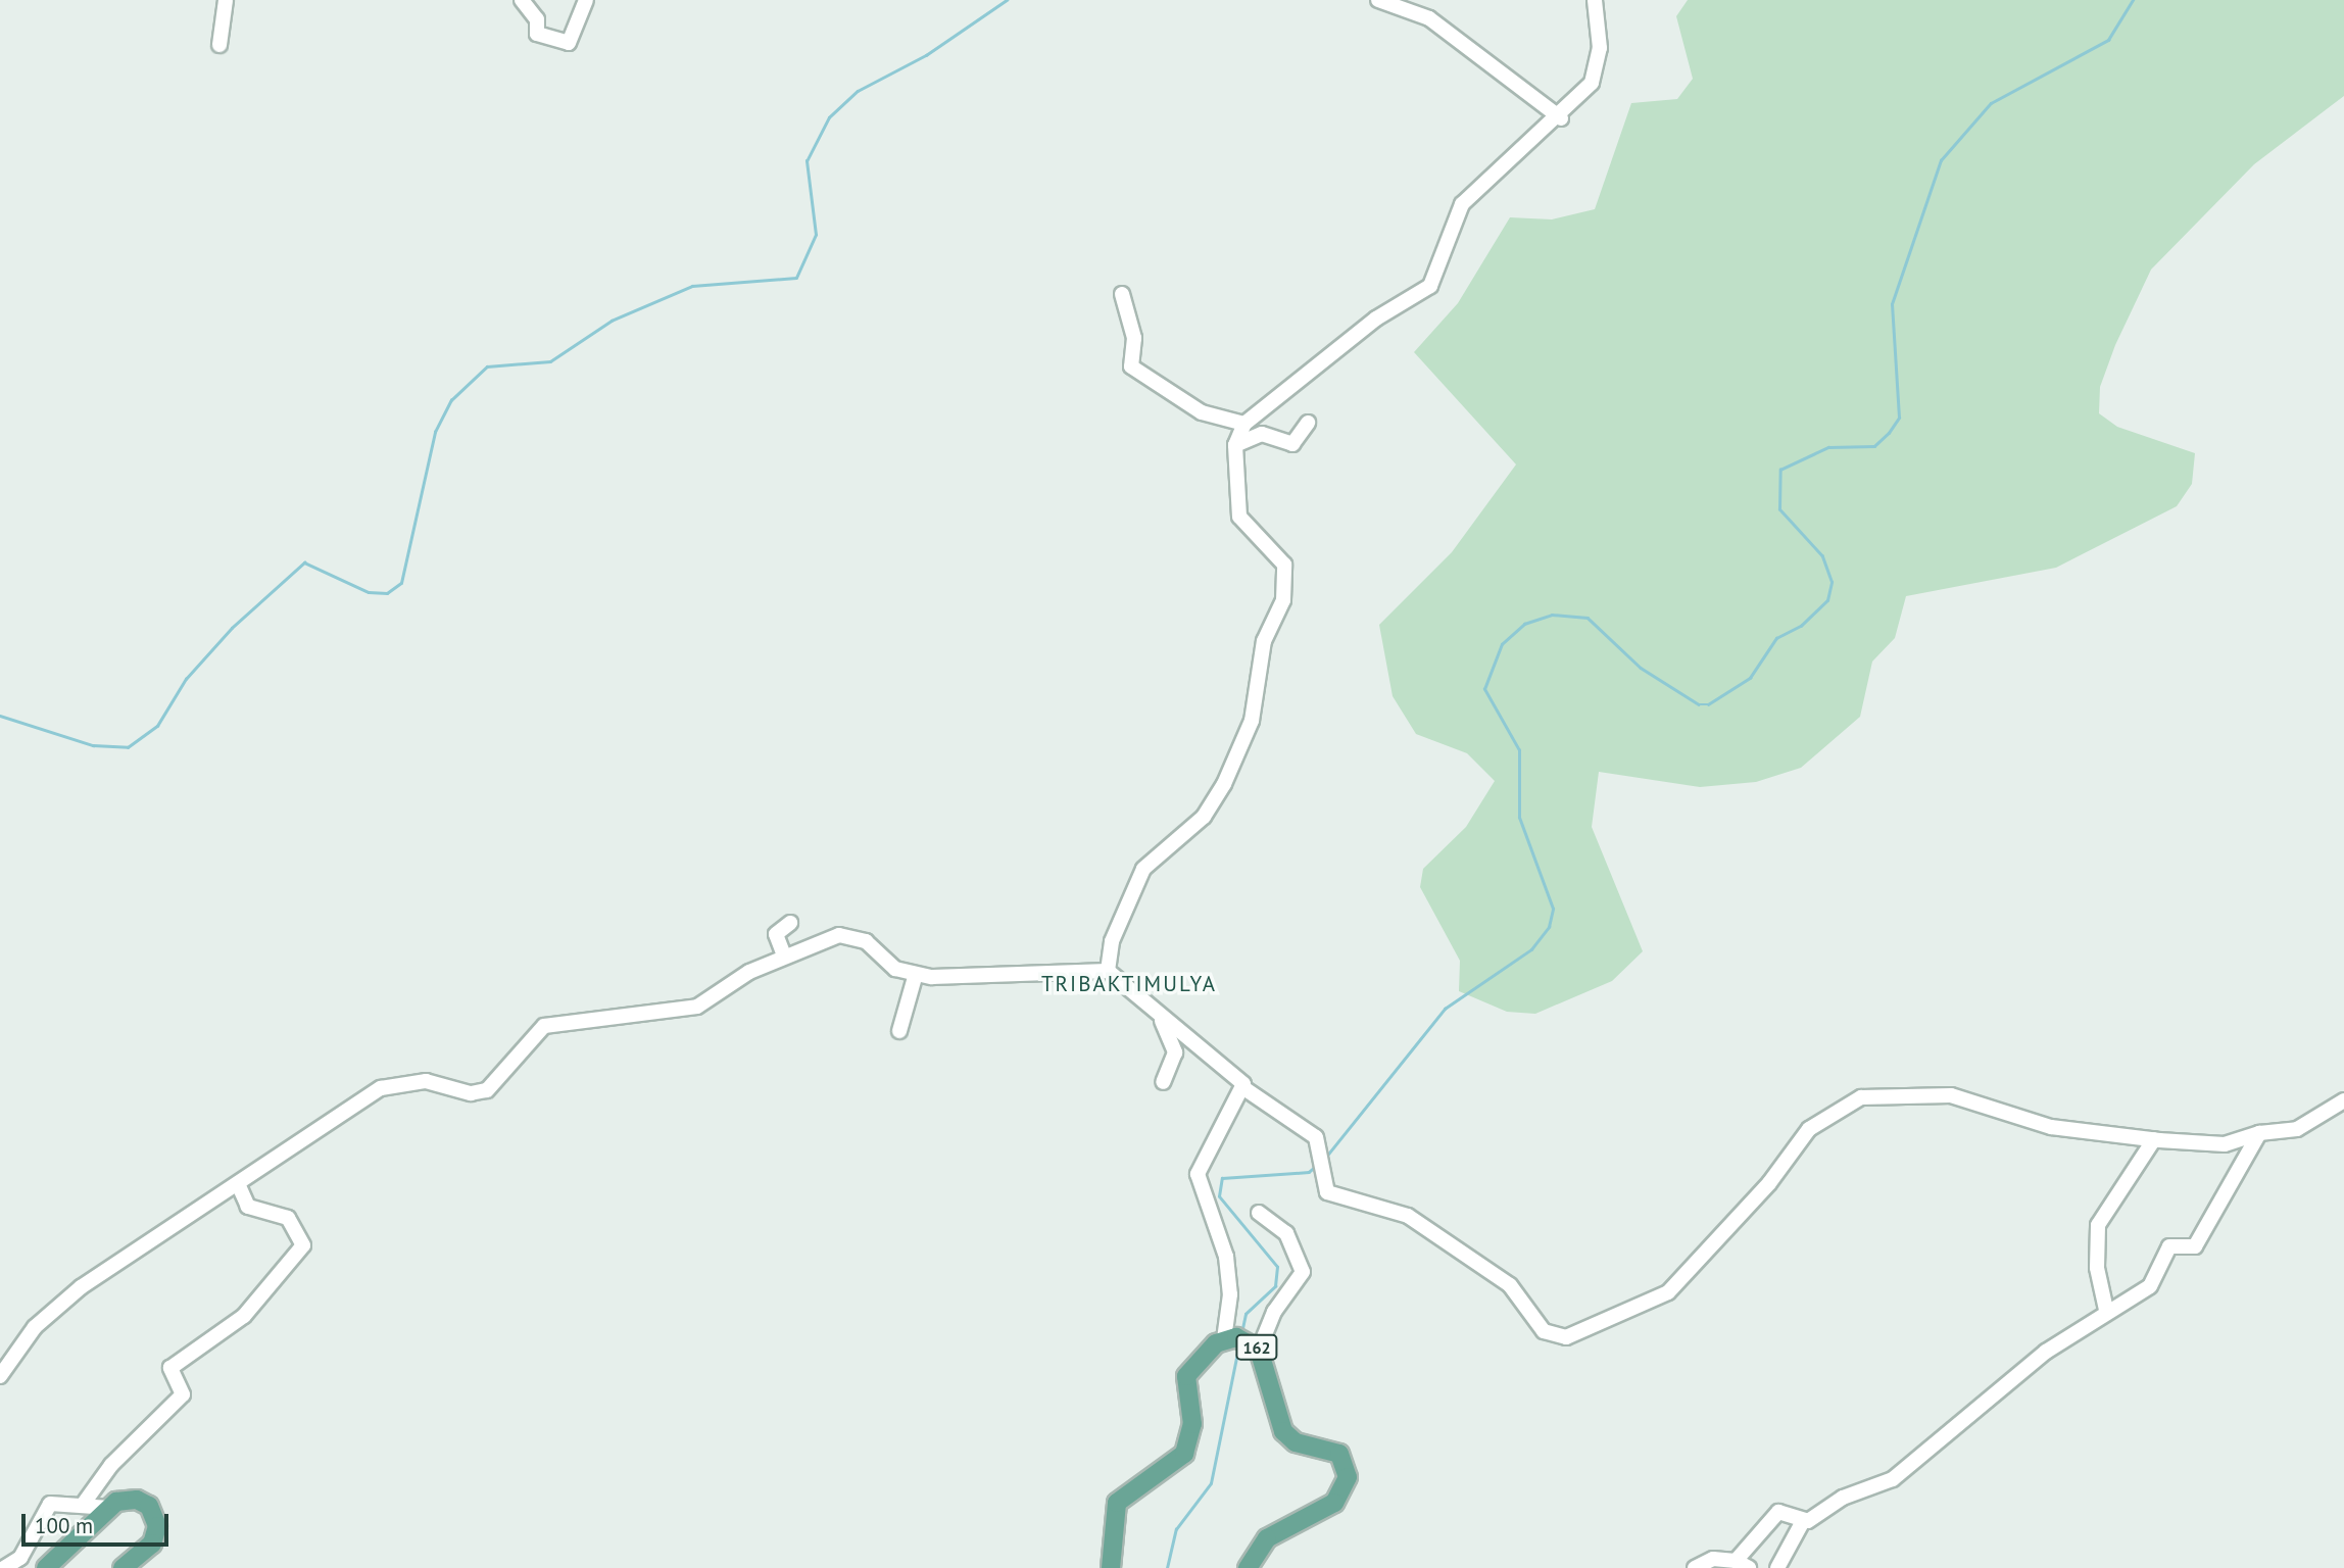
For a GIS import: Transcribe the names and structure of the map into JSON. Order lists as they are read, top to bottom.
{
  "streets": {
    "main road": ["162"]
  },
  "districts": ["TRIBAKTIMULYA"],
  "scale_bar": "100 m"
}
